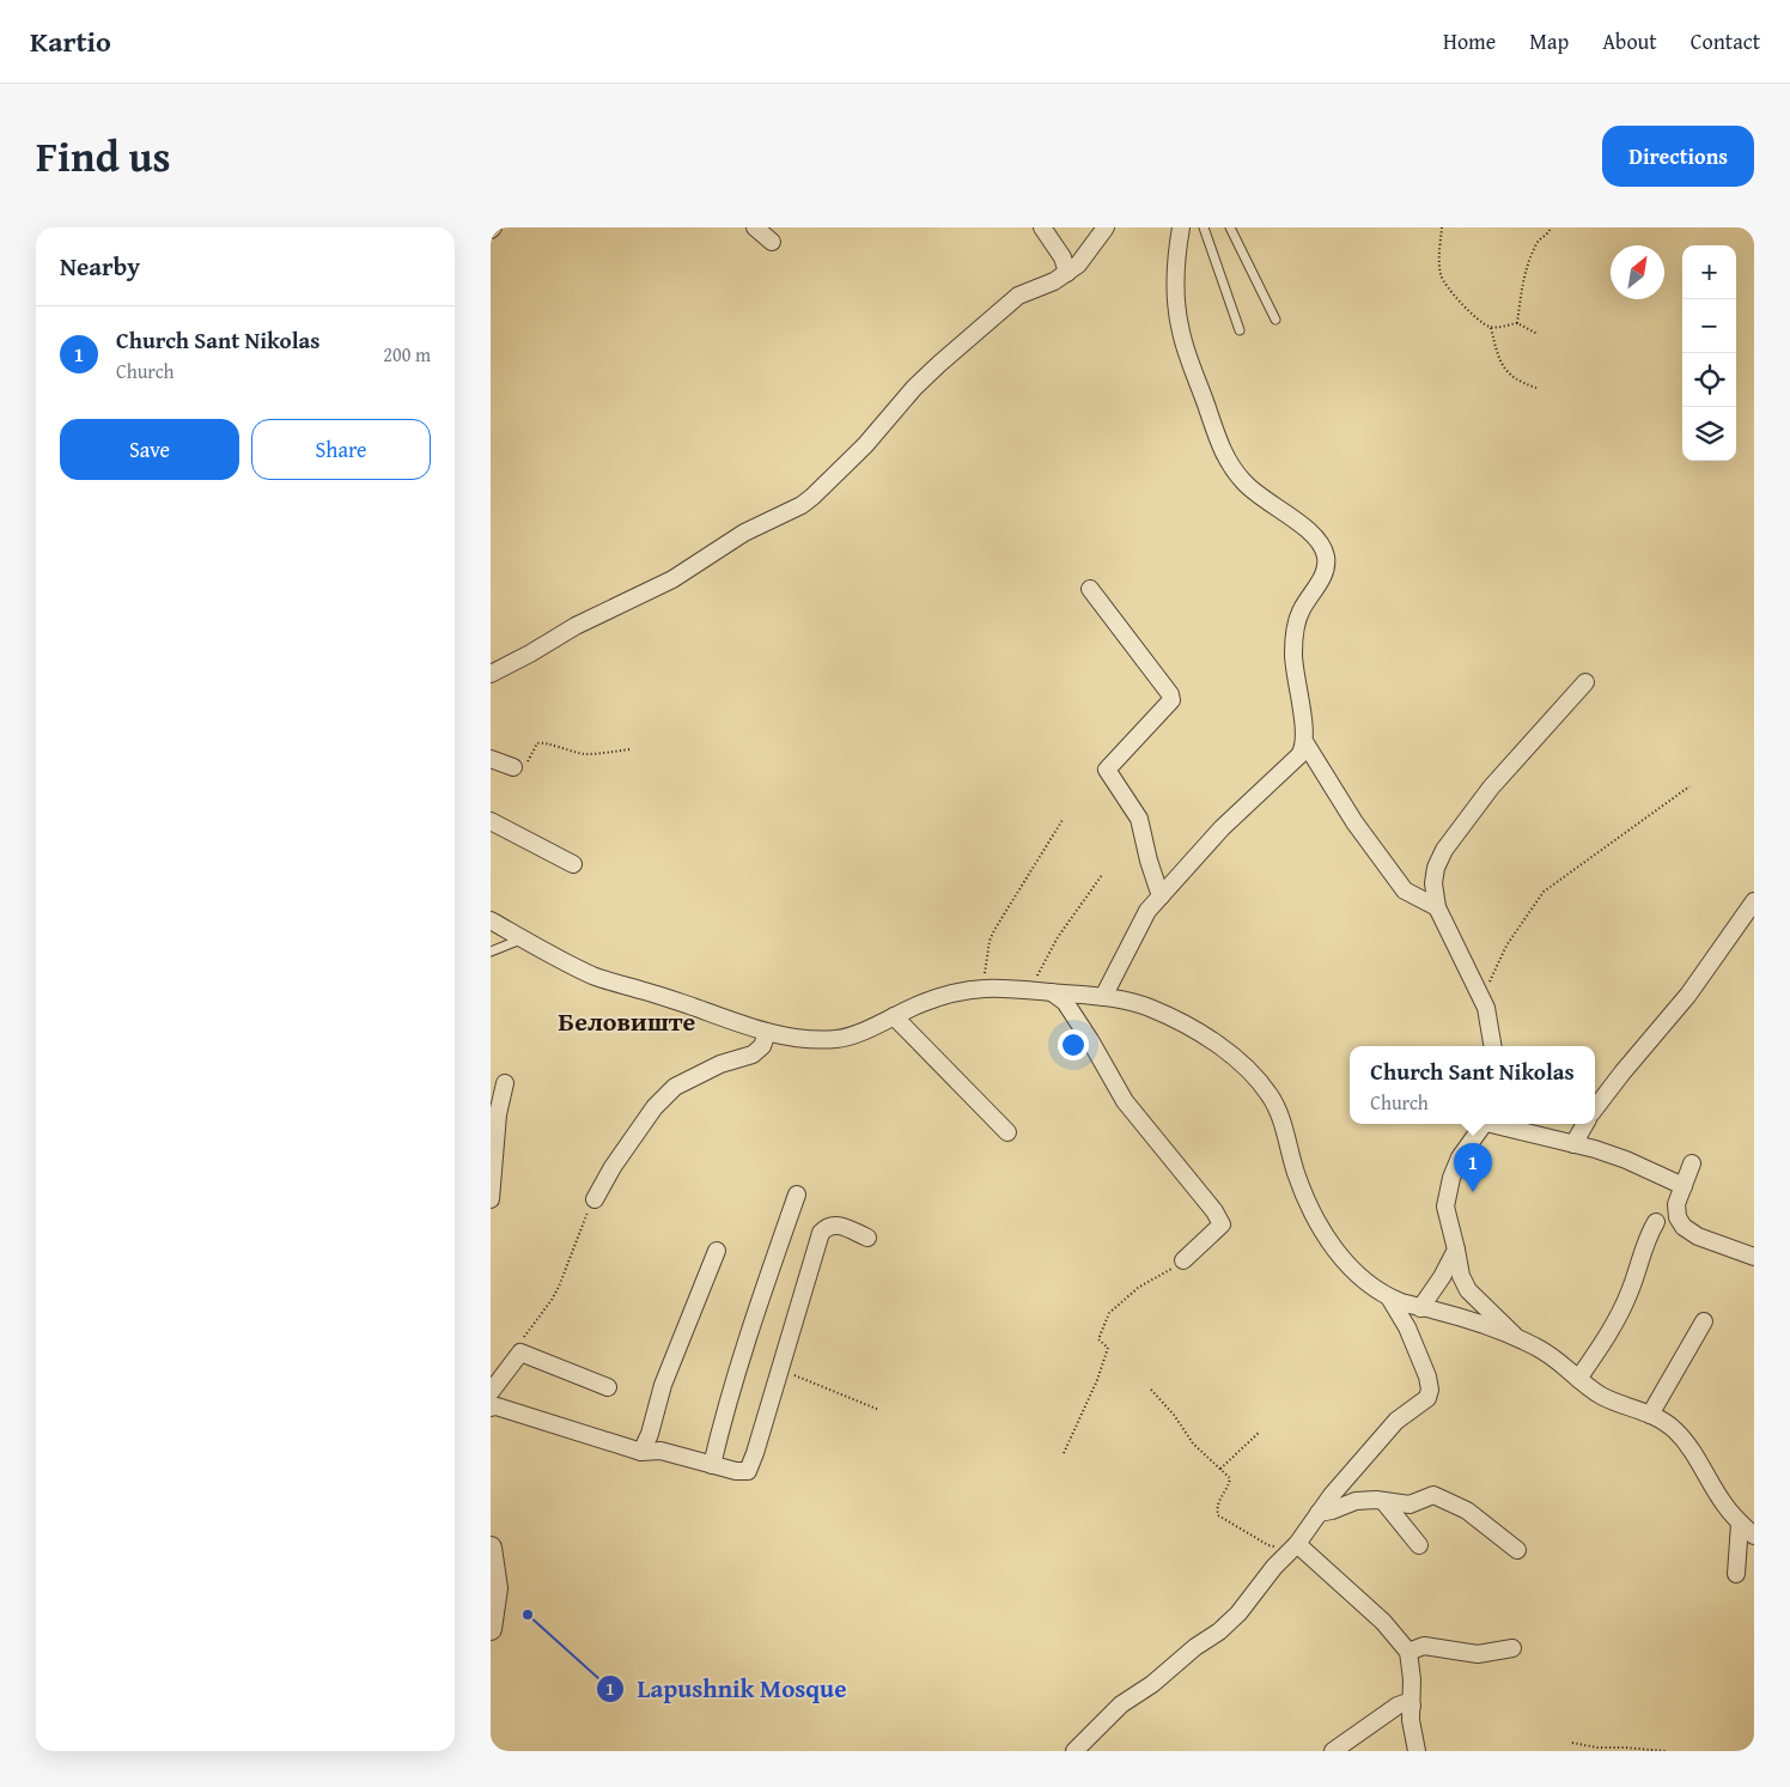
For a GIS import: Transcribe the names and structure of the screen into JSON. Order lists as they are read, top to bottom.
{
  "districts": ["Беловиште"],
  "places": ["Lapushnik Mosque"],
  "north": "top right",
  "page": {
    "header": "Kartio",
    "nav": [
      "Home",
      "Map",
      "About",
      "Contact"
    ],
    "title": "Find us",
    "buttons": [
      "Directions",
      ["Save", "Share"]
    ],
    "heading": "Nearby",
    "map_buttons": ["+", "−"],
    "list": [
      {
        "mark": "1",
        "name": "Church Sant Nikolas",
        "note": "Church",
        "value": "200 m"
      }
    ],
    "popup": ["Church Sant Nikolas", "Church"],
    "pins": "1"
  }
}
